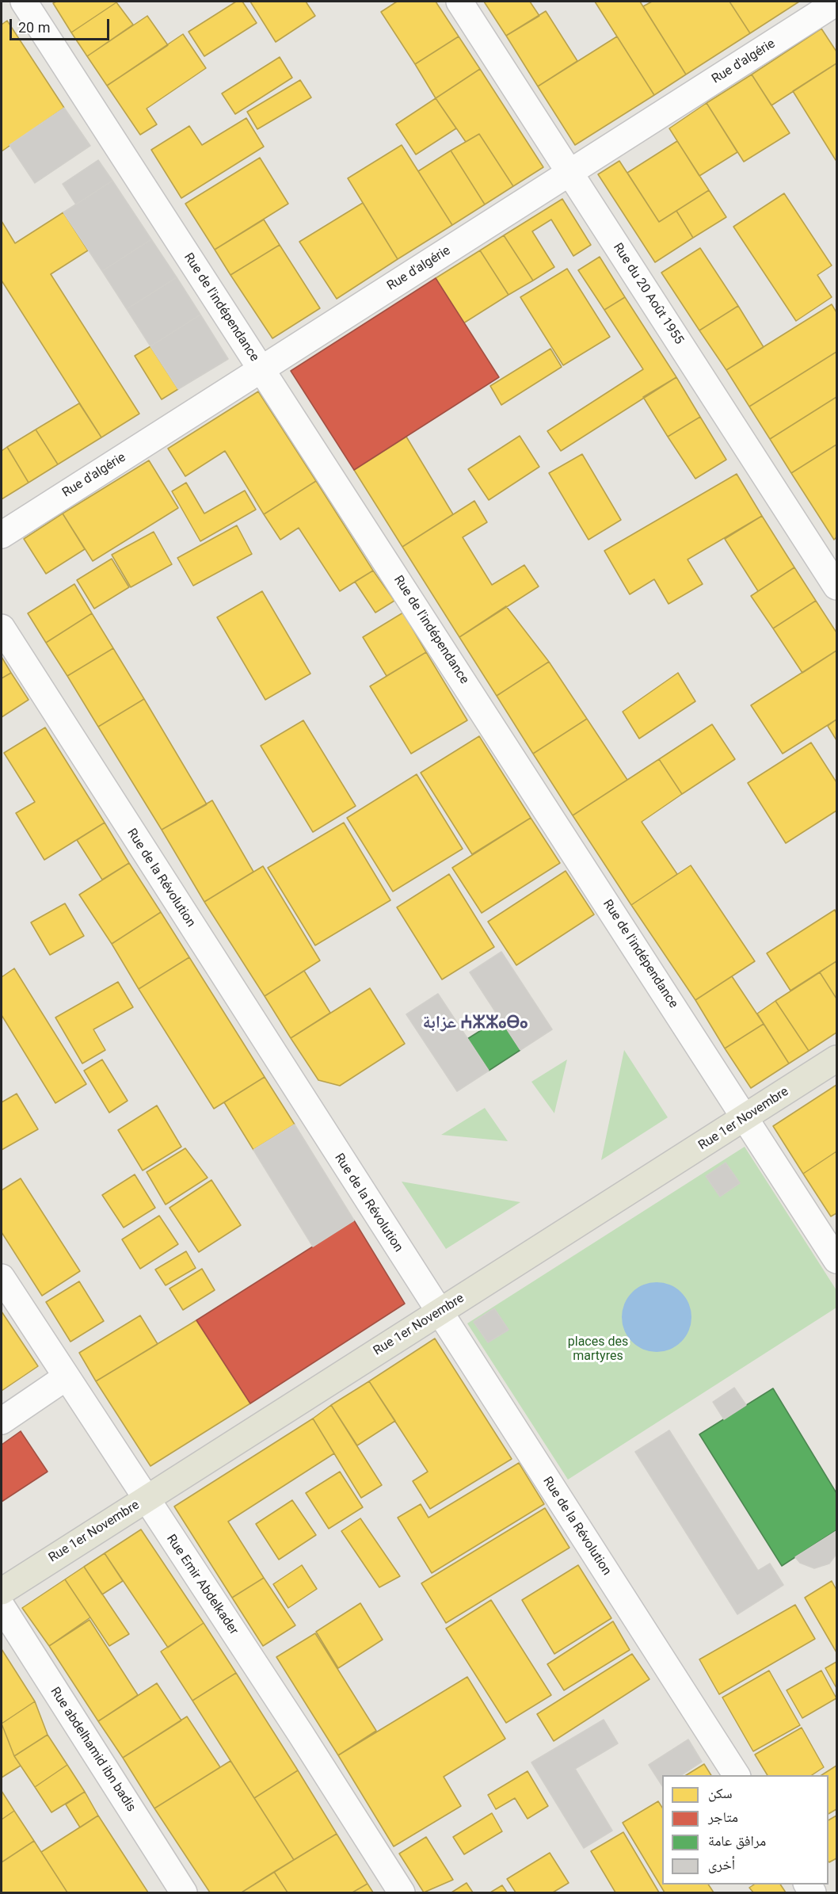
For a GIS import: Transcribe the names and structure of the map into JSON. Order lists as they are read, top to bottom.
{
  "streets": {
    "main road": ["Rue 1er Novembre"],
    "street": [
      "Rue d'algérie",
      "Rue du 20 Août 1955",
      "Rue de l'indépendance",
      "Rue de la Révolution",
      "Rue Emir Abdelkader",
      "Rue abdelhamid ibn badis"
    ]
  },
  "crossings": [
    ["Rue d'algérie", "Rue du 20 Août 1955"],
    ["Rue d'algérie", "Rue de l'indépendance"],
    ["Rue de l'indépendance", "Rue 1er Novembre"],
    ["Rue de la Révolution", "Rue 1er Novembre"],
    ["Rue 1er Novembre", "Rue Emir Abdelkader"]
  ],
  "districts": ["عزابة ⵄⵣⵣⴰⴱⴰ"],
  "parks": ["places des martyres"],
  "legend": [
    "سكن",
    "متاجر",
    "مرافق عامة",
    "أخرى"
  ],
  "scale_bar": "20 m"
}
